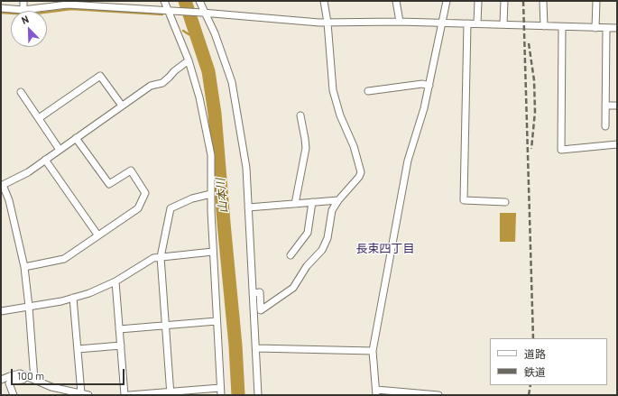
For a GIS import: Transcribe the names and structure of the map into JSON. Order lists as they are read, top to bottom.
{
  "districts": ["長束四丁目"],
  "water": ["山本川"],
  "legend": ["道路", "鉄道"],
  "scale_bar": "100 m",
  "north": "top left"
}
